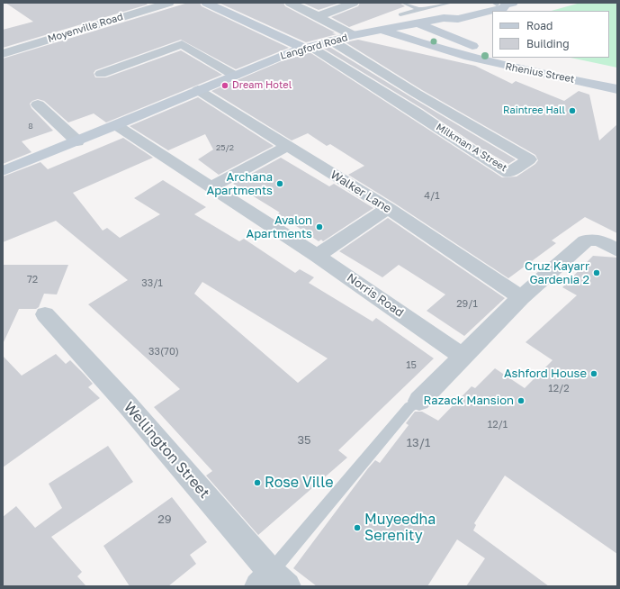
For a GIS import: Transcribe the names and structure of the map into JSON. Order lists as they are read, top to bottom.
{
  "streets": {
    "street": [
      "Moyenville Road",
      "Langford Road",
      "Rhenius Street",
      "Milkman A Street",
      "Walker Lane",
      "Norris Road",
      "Wellington Street"
    ]
  },
  "crossings": [
    ["Langford Road", "Rhenius Street"],
    ["Langford Road", "Milkman A Street"],
    ["Langford Road", "Walker Lane"],
    ["Langford Road", "Norris Road"]
  ],
  "places": [
    "Dream Hotel",
    "Raintree Hall",
    "Archana Apartments",
    "Avalon Apartments",
    "Cruz Kayarr Gardenia 2",
    "Ashford House",
    "Razack Mansion",
    "Rose Ville",
    "Muyeedha Serenity"
  ],
  "house_numbers": [
    "8",
    "25/2",
    "4/1",
    "72",
    "33/1",
    "29/1",
    "33(70)",
    "15",
    "12/2",
    "12/1",
    "35",
    "13/1",
    "29"
  ],
  "legend": ["Road", "Building"]
}
